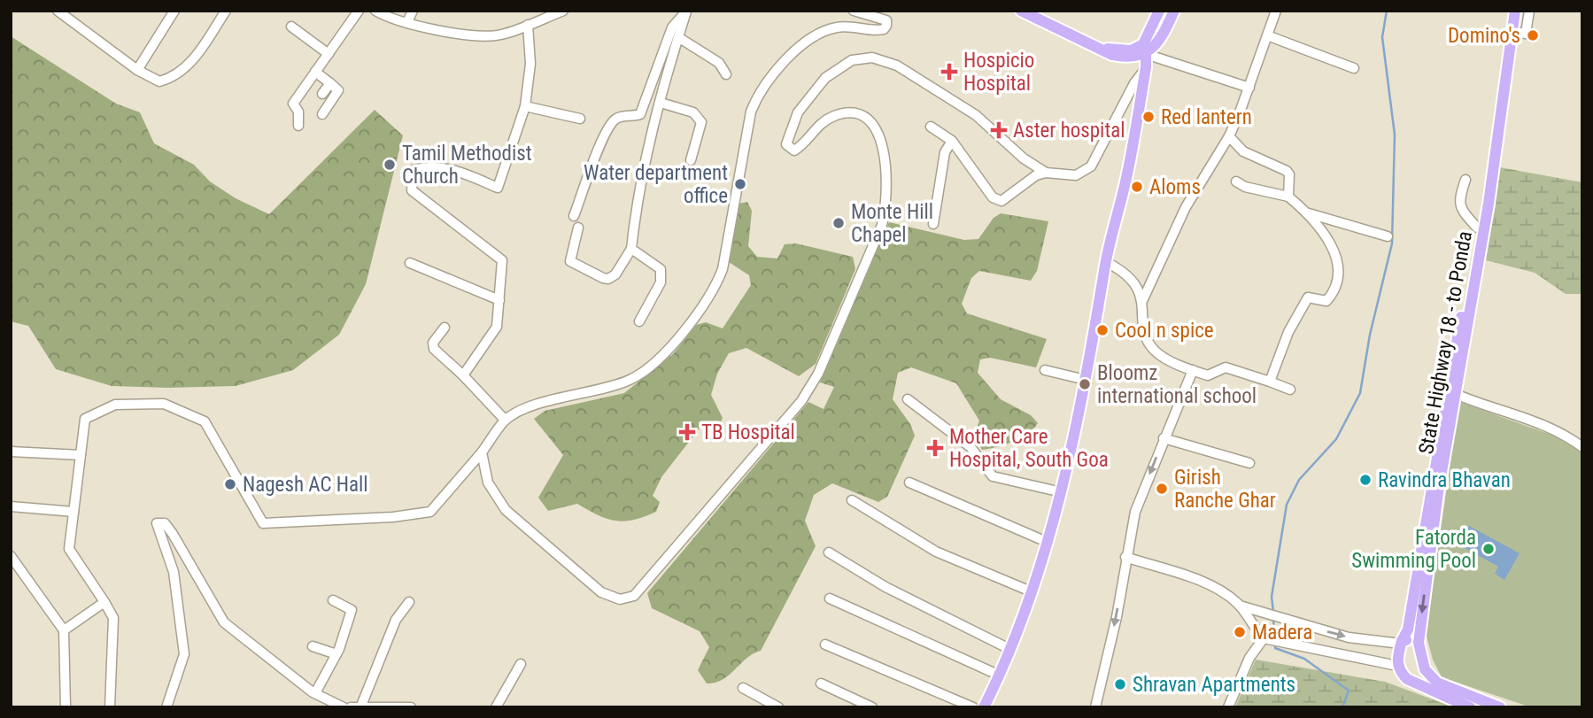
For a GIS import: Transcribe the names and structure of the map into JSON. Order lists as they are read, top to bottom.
{
  "streets": {
    "main road": ["State Highway 18 - to Ponda"]
  },
  "places": {
    "other": [
      "Domino's",
      "Red lantern",
      "Tamil Methodist Church",
      "Water department office",
      "Aloms",
      "Monte Hill Chapel",
      "Cool n spice",
      "Bloomz international school",
      "Ravindra Bhavan",
      "Nagesh AC Hall",
      "Girish Ranche Ghar",
      "Fatorda Swimming Pool",
      "Madera",
      "Shravan Apartments"
    ],
    "health": [
      "Hospicio Hospital",
      "Aster hospital",
      "TB Hospital",
      "Mother Care Hospital, South Goa"
    ]
  }
}
